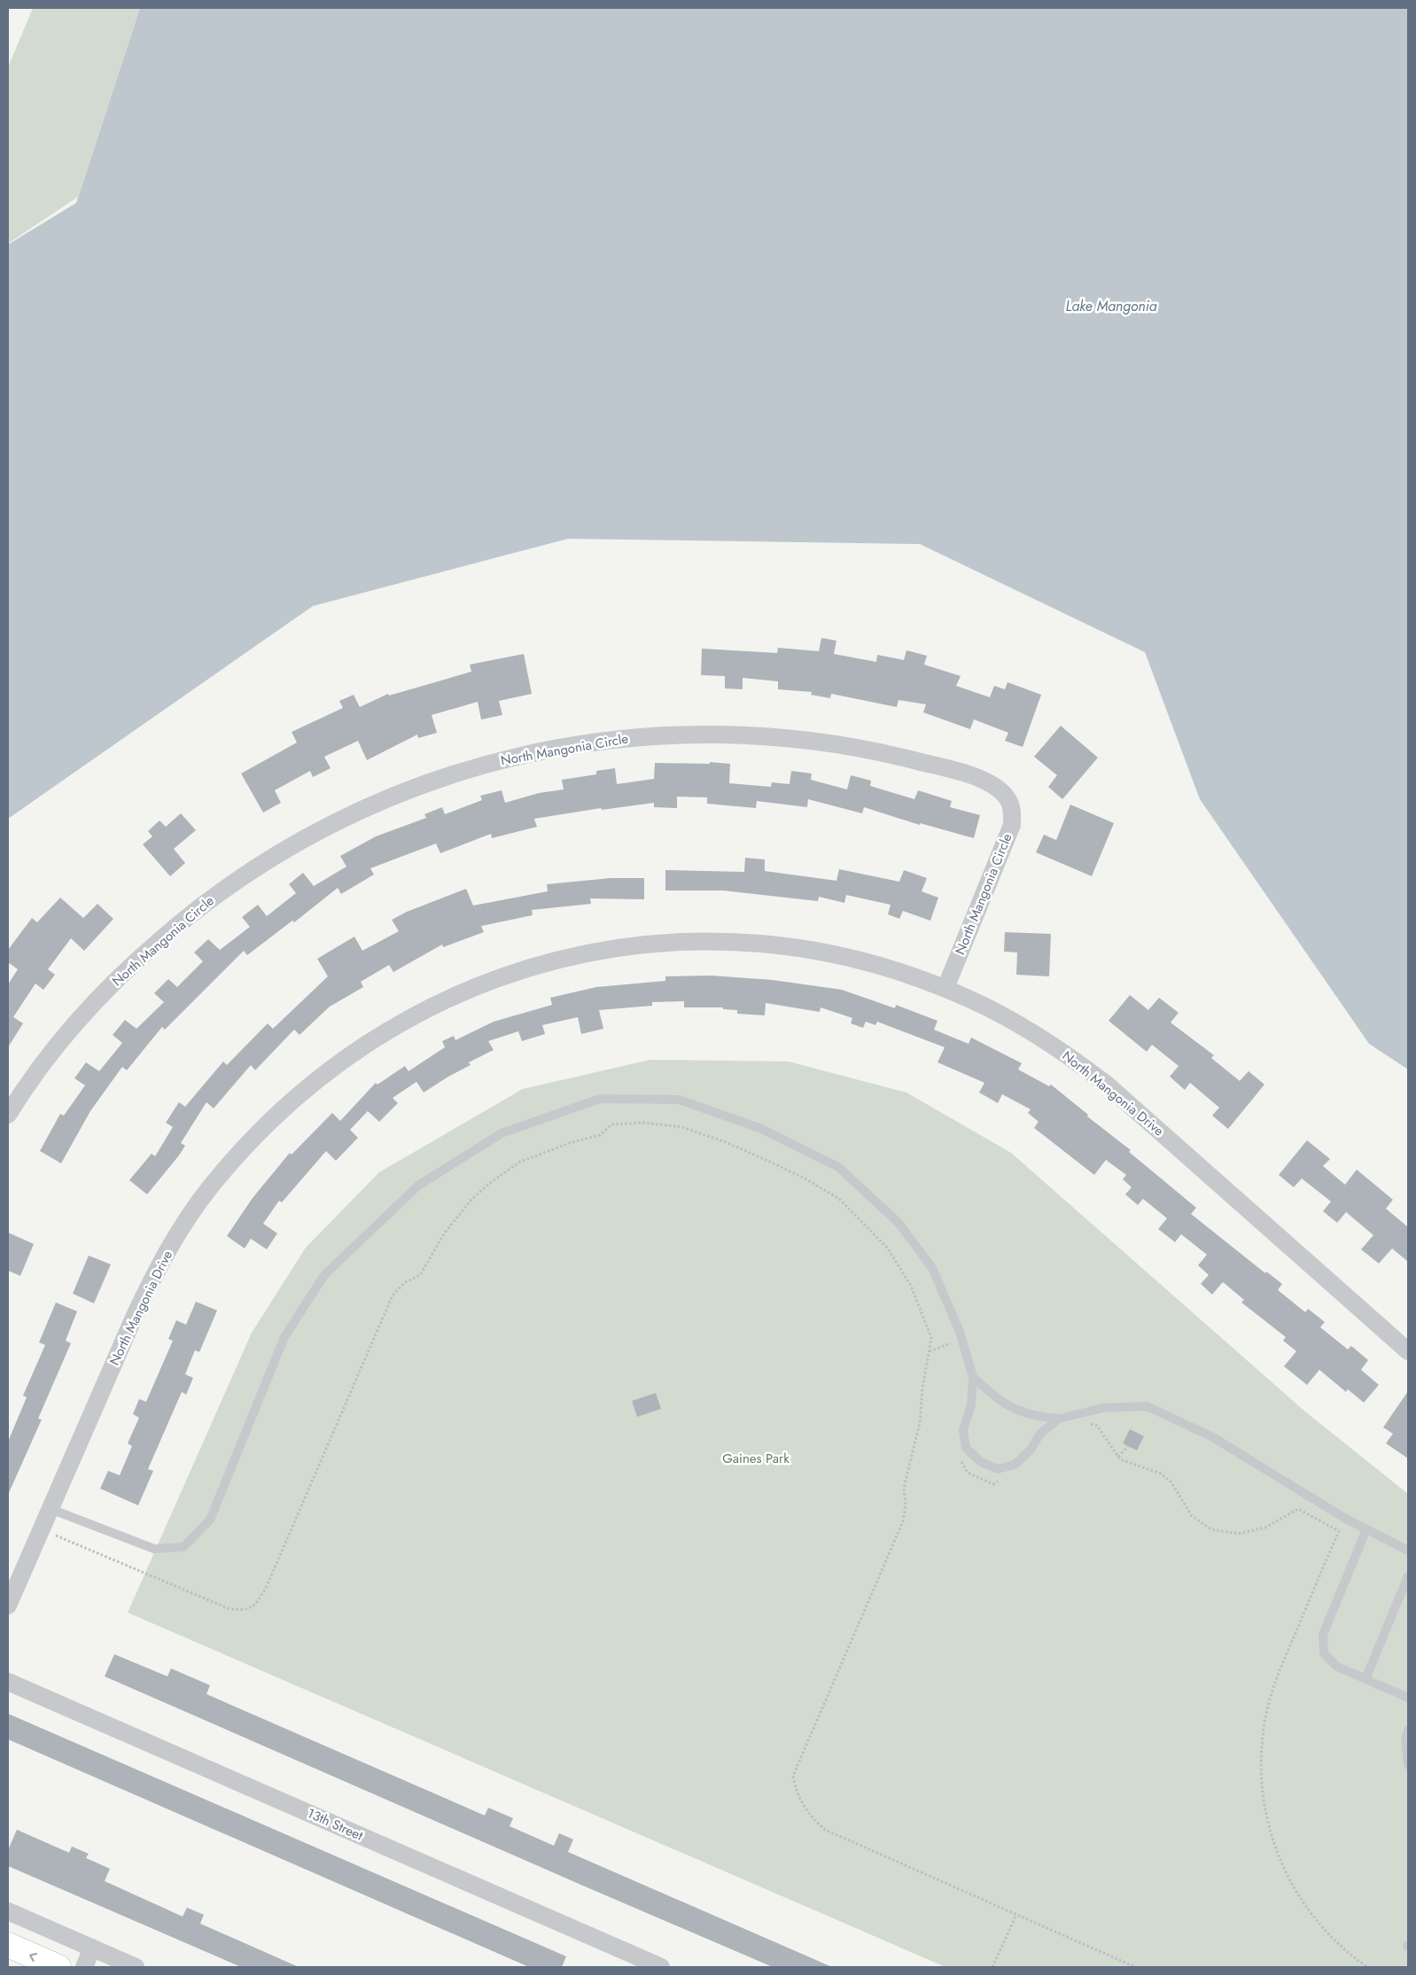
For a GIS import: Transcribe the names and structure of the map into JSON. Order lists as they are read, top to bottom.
{
  "streets": {
    "street": ["North Mangonia Circle", "North Mangonia Drive", "13th Street"]
  },
  "crossings": [
    ["North Mangonia Circle", "North Mangonia Drive"]
  ],
  "water": ["Lake Mangonia"],
  "parks": ["Gaines Park"]
}
